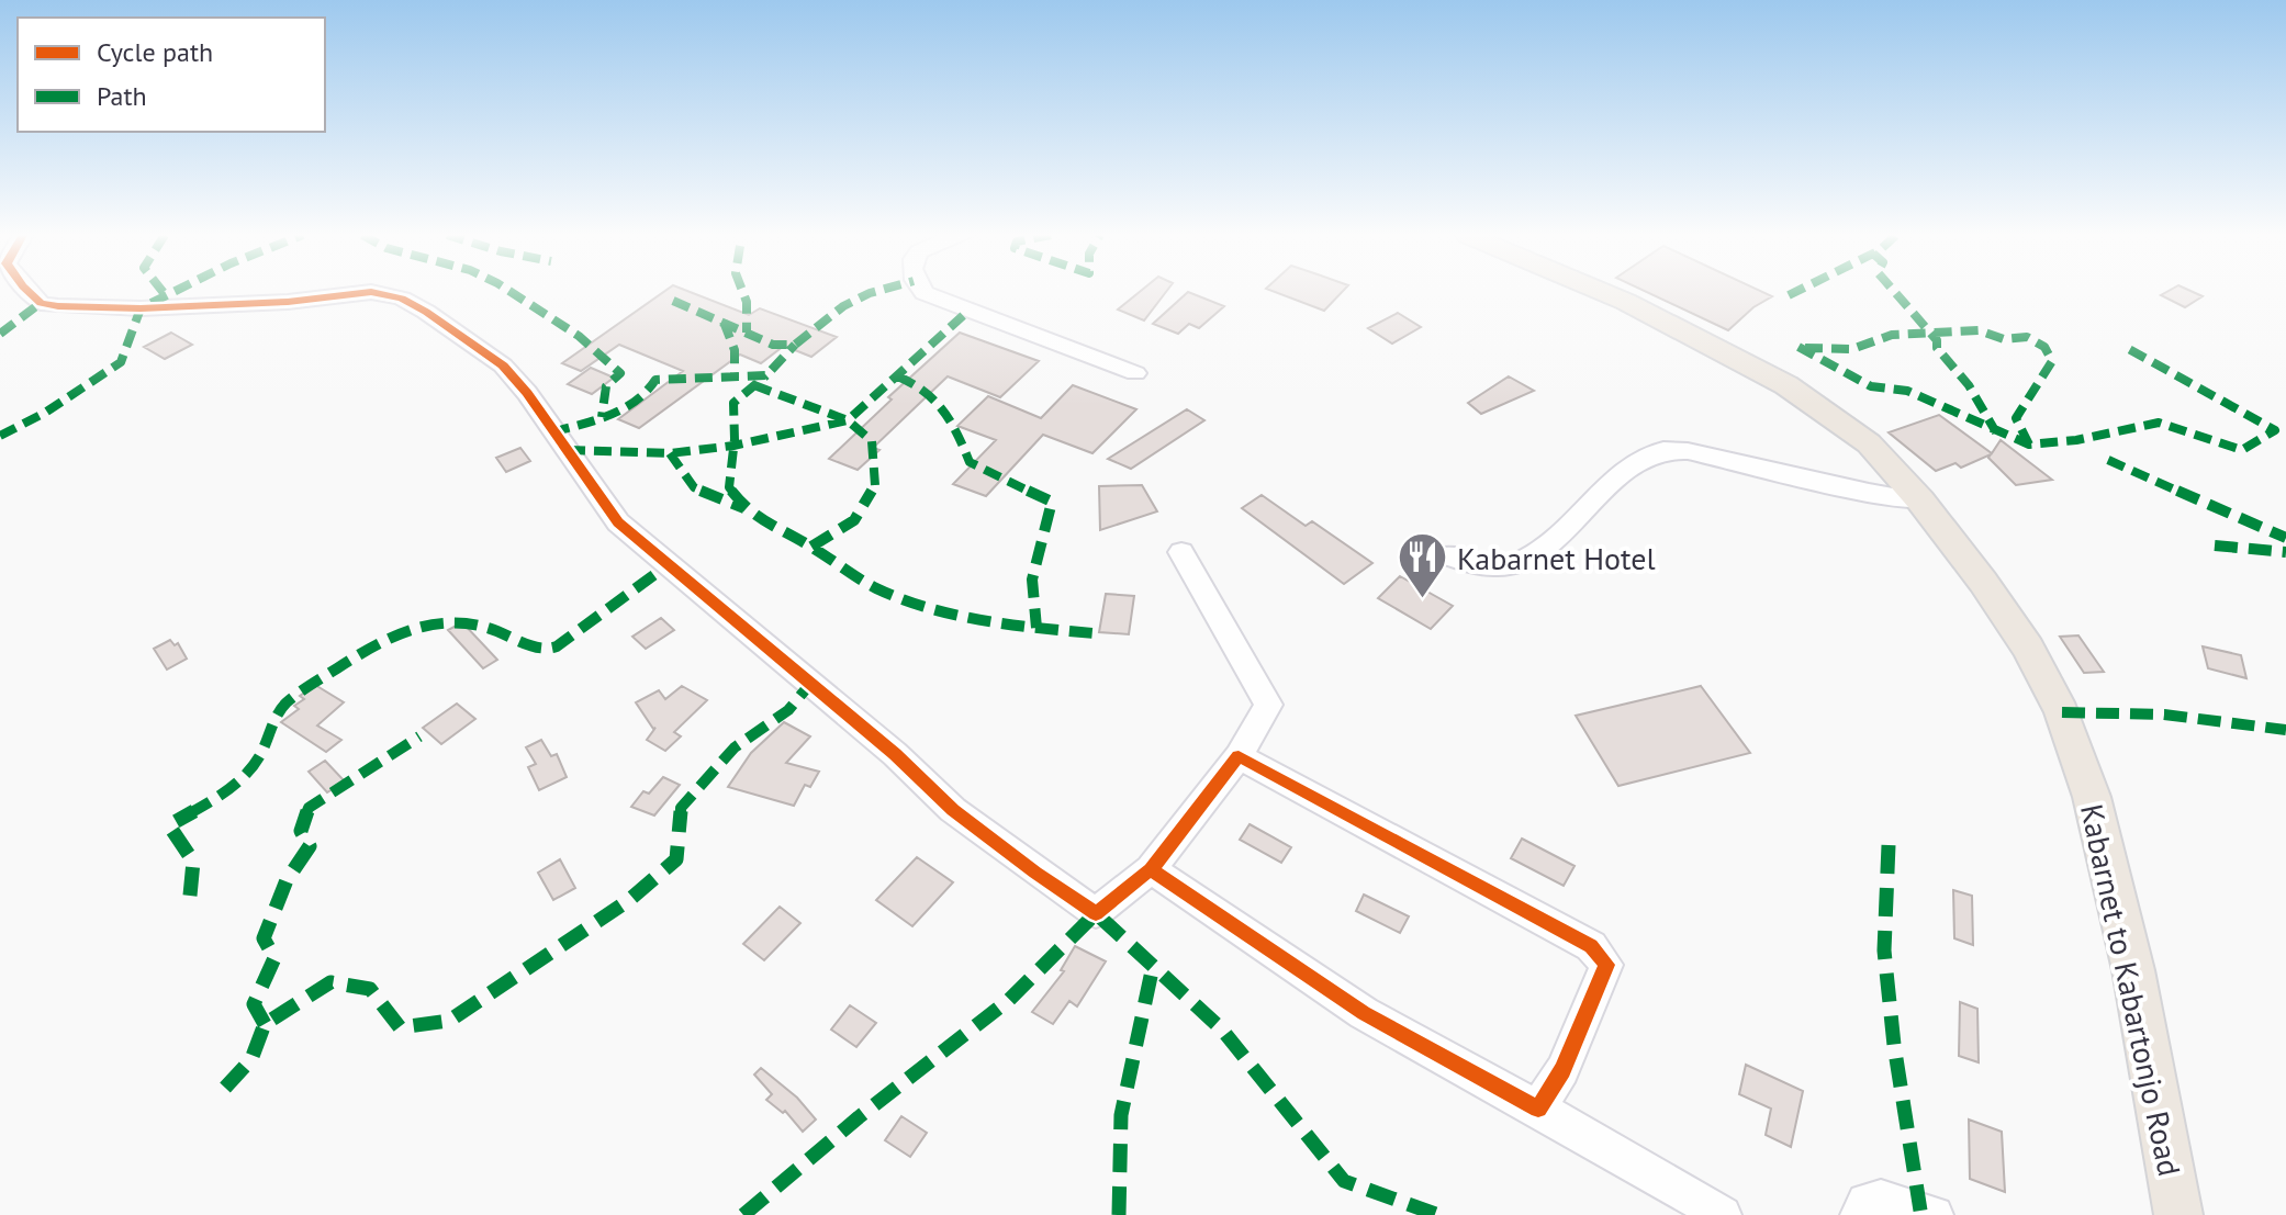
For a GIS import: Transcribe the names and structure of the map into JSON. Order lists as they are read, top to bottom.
{
  "streets": {
    "main road": ["Kabarnet to Kabartonjo Road"]
  },
  "places": {
    "restaurant": ["Kabarnet Hotel"]
  },
  "legend": ["Cycle path", "Path"]
}
